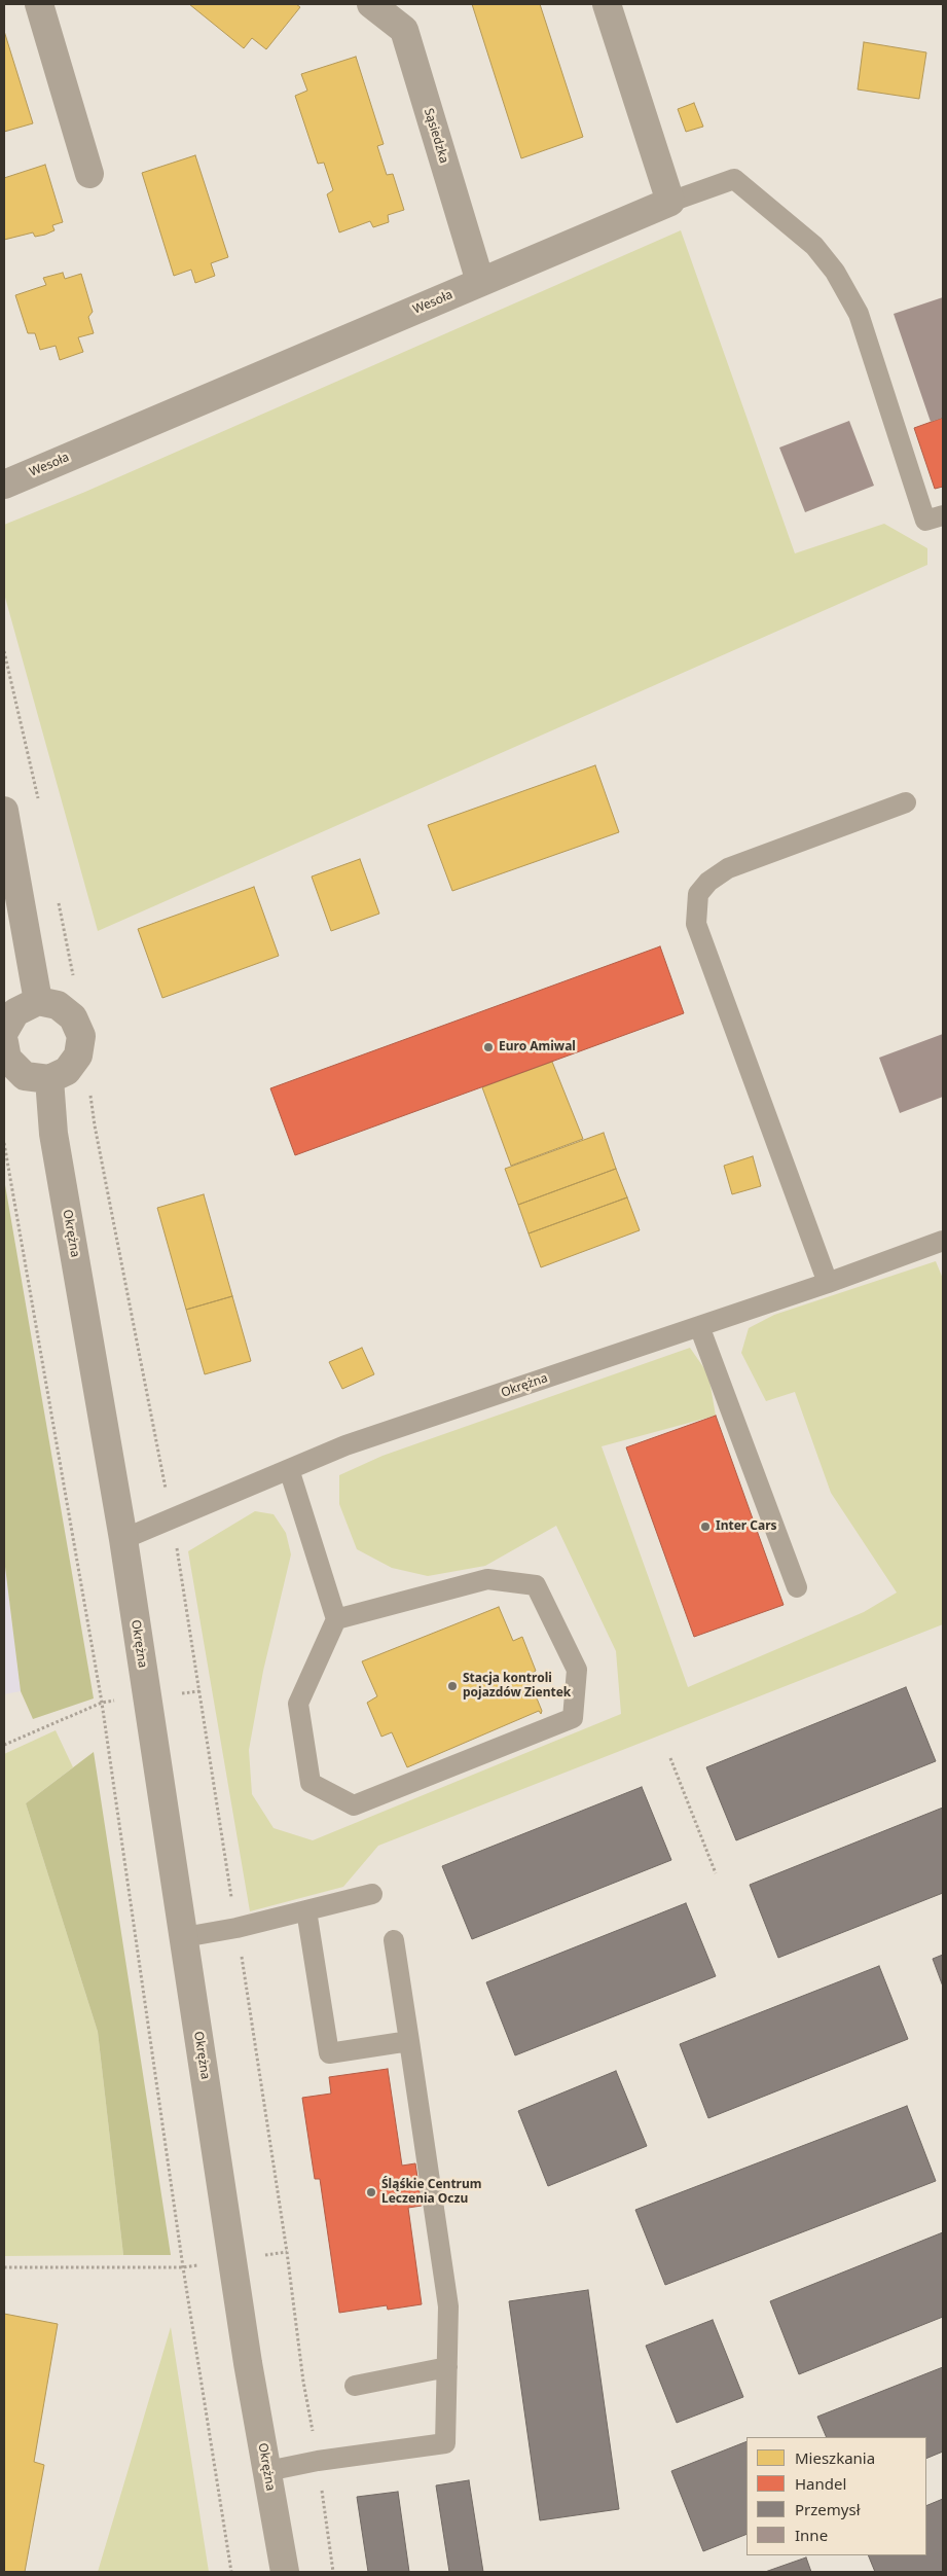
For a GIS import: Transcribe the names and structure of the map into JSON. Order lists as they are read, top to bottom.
{
  "streets": {
    "street": ["Sąsiedzka", "Wesoła", "Okrężna"]
  },
  "crossings": [
    ["Sąsiedzka", "Wesoła"]
  ],
  "places": [
    "Euro Amiwal",
    "Inter Cars",
    "Stacja kontroli pojazdów Zientek",
    "Śląśkie Centrum Leczenia Oczu"
  ],
  "legend": [
    "Mieszkania",
    "Handel",
    "Przemysł",
    "Inne"
  ]
}
